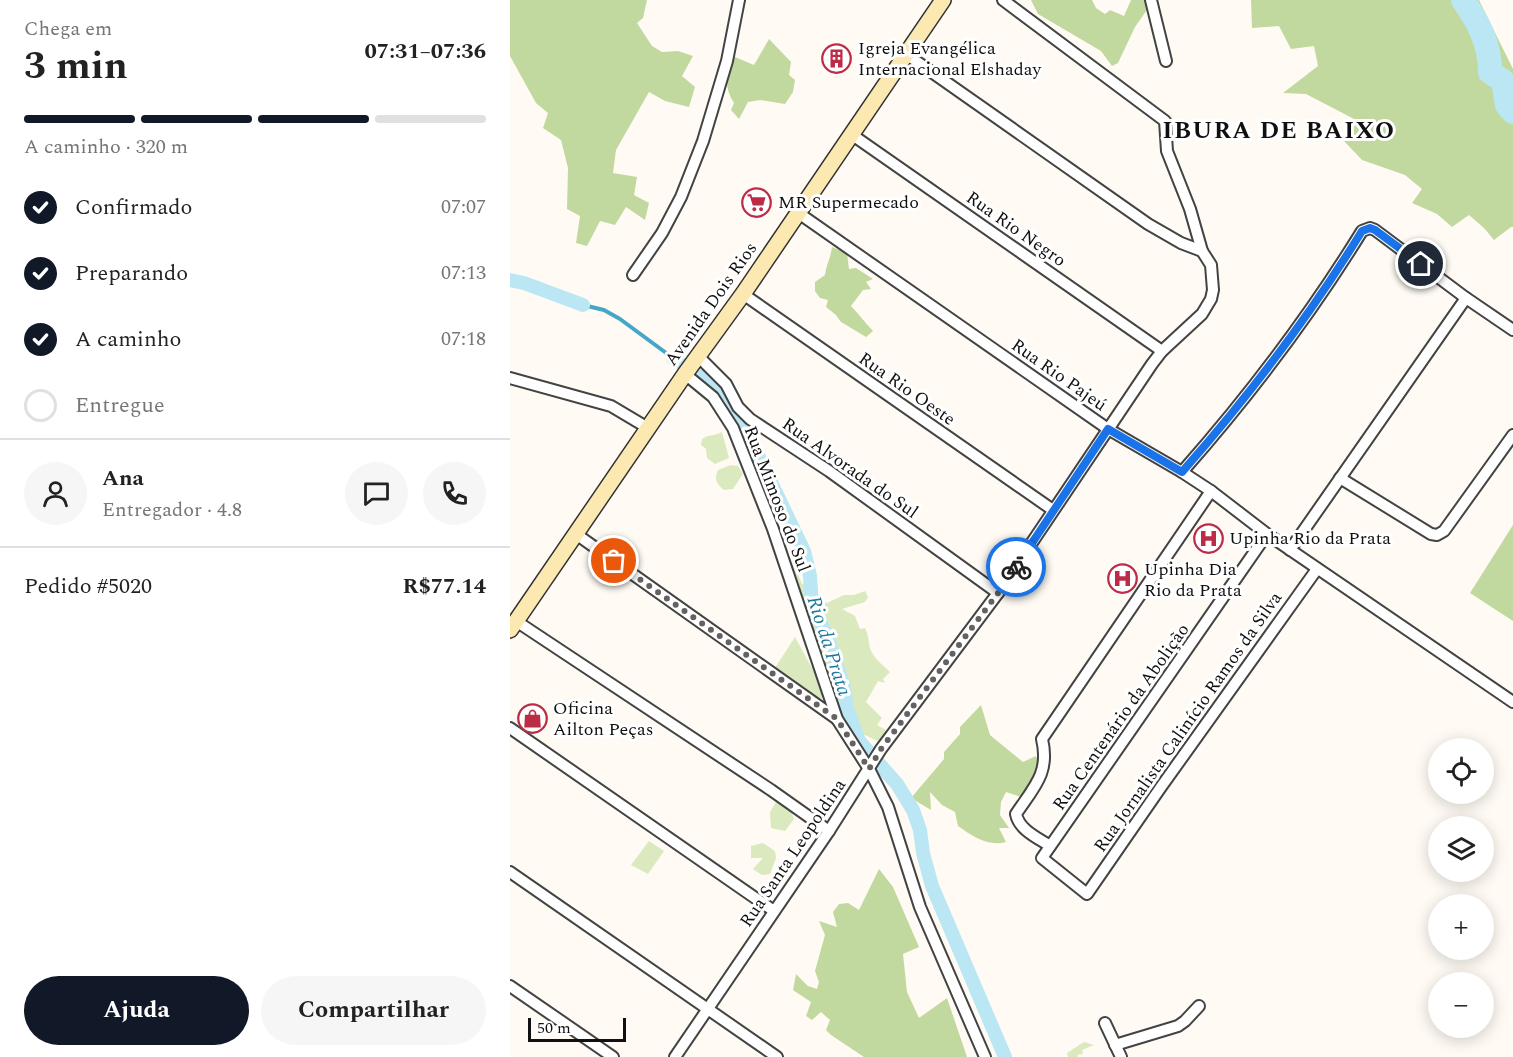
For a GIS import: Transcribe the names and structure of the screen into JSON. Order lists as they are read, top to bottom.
{
  "streets": {
    "main road": ["Avenida Dois Rios"],
    "street": [
      "Rua Rio Negro",
      "Rua Rio Pajeú",
      "Rua Rio Oeste",
      "Rua Alvorada do Sul",
      "Rua Mimoso do Sul",
      "Rua Centenário da Abolição",
      "Rua Jornalista Calinício Ramos da Silva",
      "Rua Santa Leopoldina"
    ]
  },
  "crossings": [
    ["Rua Rio Negro", "Avenida Dois Rios"],
    ["Rua Rio Negro", "Rua Santa Leopoldina"],
    ["Avenida Dois Rios", "Rua Rio Pajeú"],
    ["Avenida Dois Rios", "Rua Rio Oeste"],
    ["Avenida Dois Rios", "Rua Alvorada do Sul"],
    ["Avenida Dois Rios", "Rua Mimoso do Sul"],
    ["Rua Rio Pajeú", "Rua Centenário da Abolição"],
    ["Rua Rio Pajeú", "Rua Jornalista Calinício Ramos da Silva"],
    ["Rua Rio Pajeú", "Rua Santa Leopoldina"],
    ["Rua Rio Oeste", "Rua Santa Leopoldina"],
    ["Rua Alvorada do Sul", "Rua Santa Leopoldina"],
    ["Rua Centenário da Abolição", "Rua Jornalista Calinício Ramos da Silva"]
  ],
  "districts": ["IBURA DE BAIXO"],
  "water": ["Rio da Prata"],
  "places": {
    "building": ["Igreja Evangélica Internacional Elshaday"],
    "supermarket": ["MR Supermecado"],
    "hospital": ["Upinha Rio da Prata", "Upinha Dia Rio da Prata"],
    "shop": ["Oficina Ailton Peças"]
  },
  "scale_bar": "50 m",
  "page": {
    "heading": ["3 min", "Chega em", "07:31–07:36"],
    "panel": [
      "Ana",
      "Entregador · 4.8",
      "Pedido #5020",
      "R$77.14"
    ],
    "bar": "A caminho · 320 m",
    "list": [
      ["Confirmado", "07:07"],
      ["Preparando", "07:13"],
      ["A caminho", "07:18"],
      "Entregue"
    ],
    "map_buttons": ["+", "−"],
    "buttons": ["Ajuda", "Compartilhar"],
    "scale": "50 m"
  }
}
